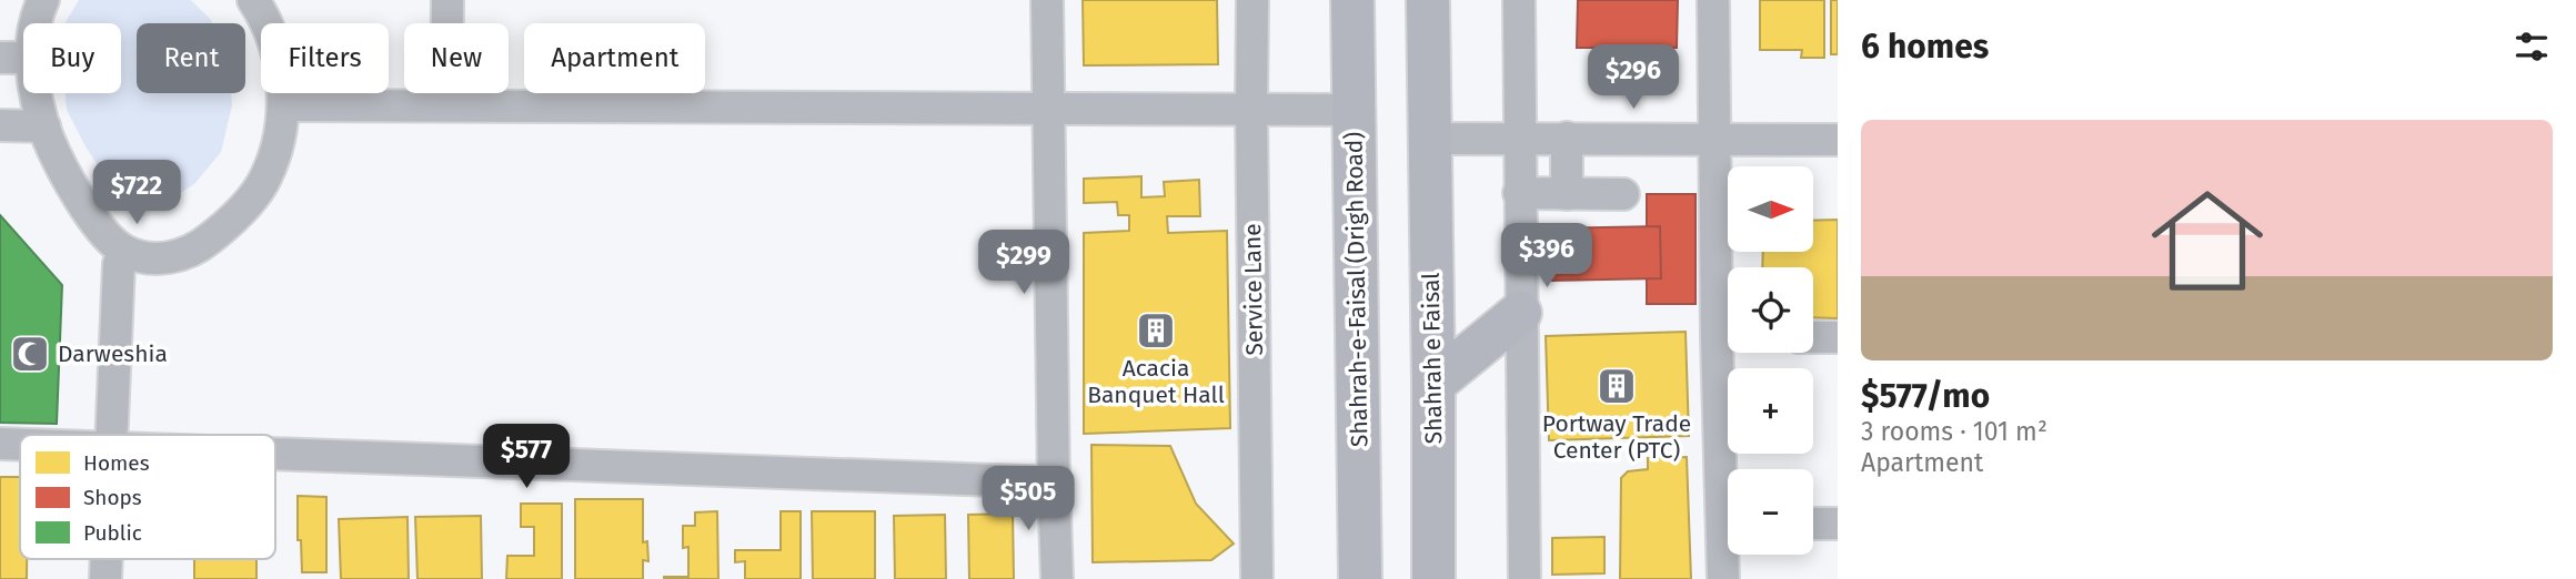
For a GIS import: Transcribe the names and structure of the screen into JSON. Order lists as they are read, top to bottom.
{
  "streets": {
    "highway": ["Shahrah-e-Faisal (Drigh Road)", "Shahrah e Faisal"],
    "street": ["Service Lane"]
  },
  "places": {
    "building": ["Acacia Banquet Hall", "Portway Trade Center (PTC)"],
    "mosque": ["Darweshia"]
  },
  "legend": ["Homes", "Shops", "Public"],
  "north": "right",
  "page": {
    "heading": "6 homes",
    "chip": [
      "Buy",
      "Rent",
      "Filters",
      "New",
      "Apartment"
    ],
    "price": [
      "$296",
      "$722",
      "$396",
      "$299",
      "$577",
      "$505"
    ],
    "list": [
      {
        "name": "$577/mo",
        "note": "3 rooms · 101 m² · Apartment"
      }
    ],
    "map_buttons": ["+", "−"]
  }
}
